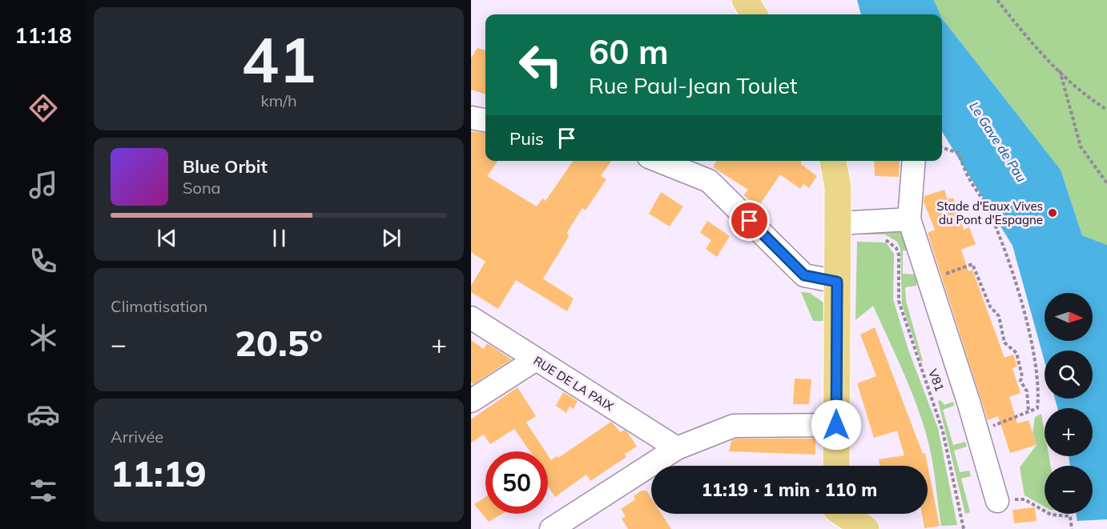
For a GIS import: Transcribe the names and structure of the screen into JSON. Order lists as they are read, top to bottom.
{
  "streets": {
    "street": ["RUE DE LA PAIX"],
    "path": ["V81"]
  },
  "water": ["Le Gave de Pau"],
  "places": ["Stade d'Eaux Vives du Pont d'Espagne"],
  "north": "right",
  "page": {
    "tabs": "11:18",
    "tile": [
      ["41", "km/h"],
      "Climatisation",
      ["Arrivée", "11:19"]
    ],
    "turn": ["60 m", "Rue Paul-Jean Toulet"],
    "then": "Puis",
    "song": ["Blue Orbit", "Sona"],
    "map_buttons": ["+", "−"],
    "heat": ["−", "20.5°", "+"],
    "limit": "50",
    "trip": "11:19 · 1 min · 110 m"
  }
}
